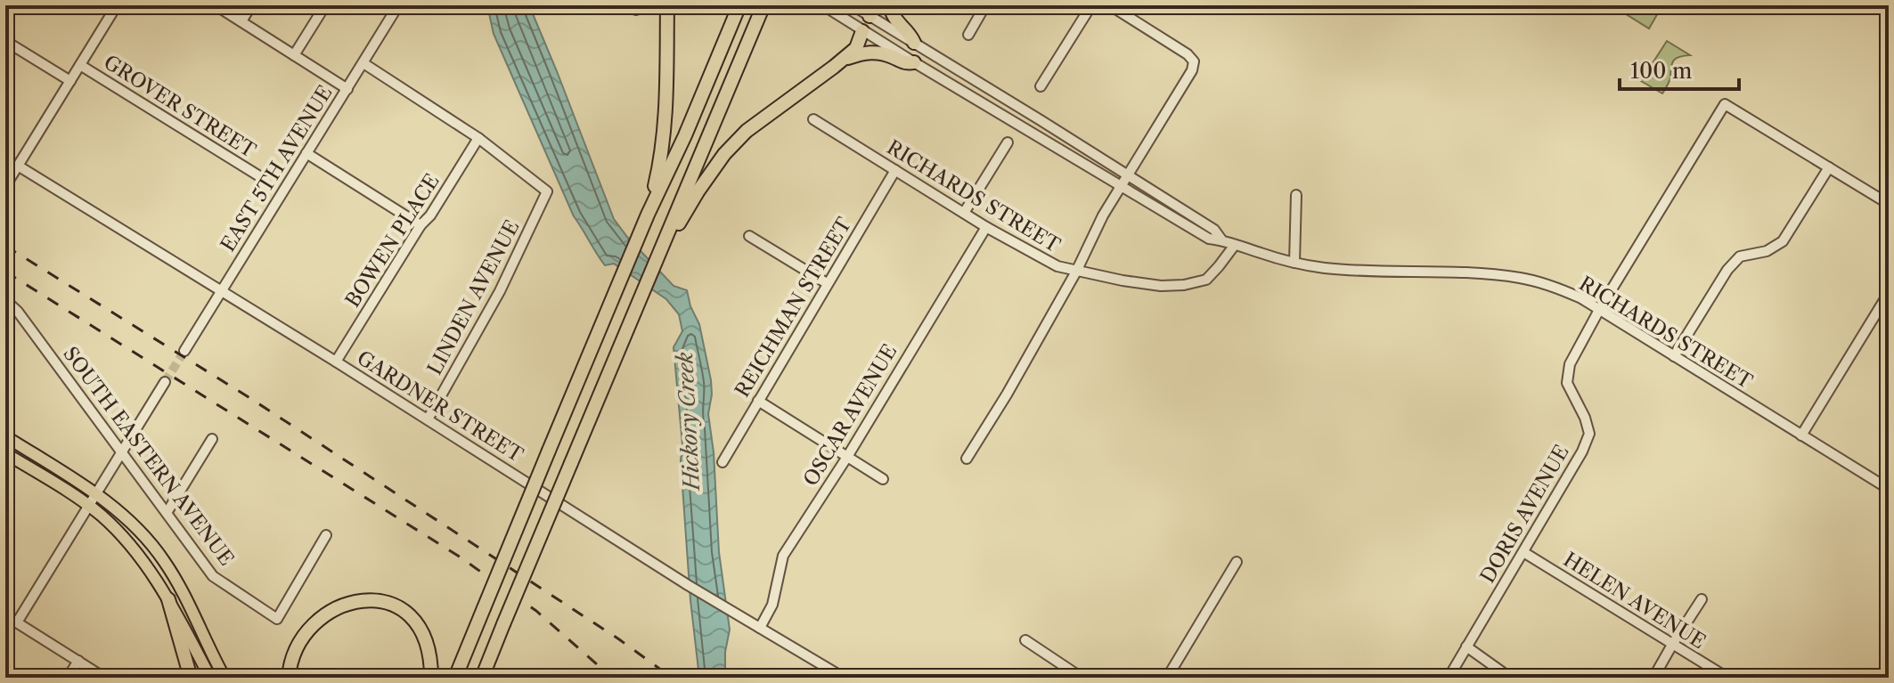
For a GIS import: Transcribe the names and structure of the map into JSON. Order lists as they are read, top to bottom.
{
  "streets": {
    "street": [
      "GROVER STREET",
      "EAST 5TH AVENUE",
      "RICHARDS STREET",
      "BOWEN PLACE",
      "LINDEN AVENUE",
      "REICHMAN STREET",
      "GARDNER STREET",
      "OSCAR AVENUE",
      "SOUTH EASTERN AVENUE",
      "DORIS AVENUE",
      "HELEN AVENUE"
    ]
  },
  "crossings": [
    ["EAST 5TH AVENUE", "GARDNER STREET"],
    ["RICHARDS STREET", "REICHMAN STREET"],
    ["RICHARDS STREET", "OSCAR AVENUE"],
    ["RICHARDS STREET", "DORIS AVENUE"],
    ["BOWEN PLACE", "LINDEN AVENUE"],
    ["BOWEN PLACE", "GARDNER STREET"],
    ["LINDEN AVENUE", "GARDNER STREET"],
    ["GARDNER STREET", "OSCAR AVENUE"],
    ["DORIS AVENUE", "HELEN AVENUE"]
  ],
  "water": ["Hickory Creek"],
  "scale_bar": "100 m"
}
